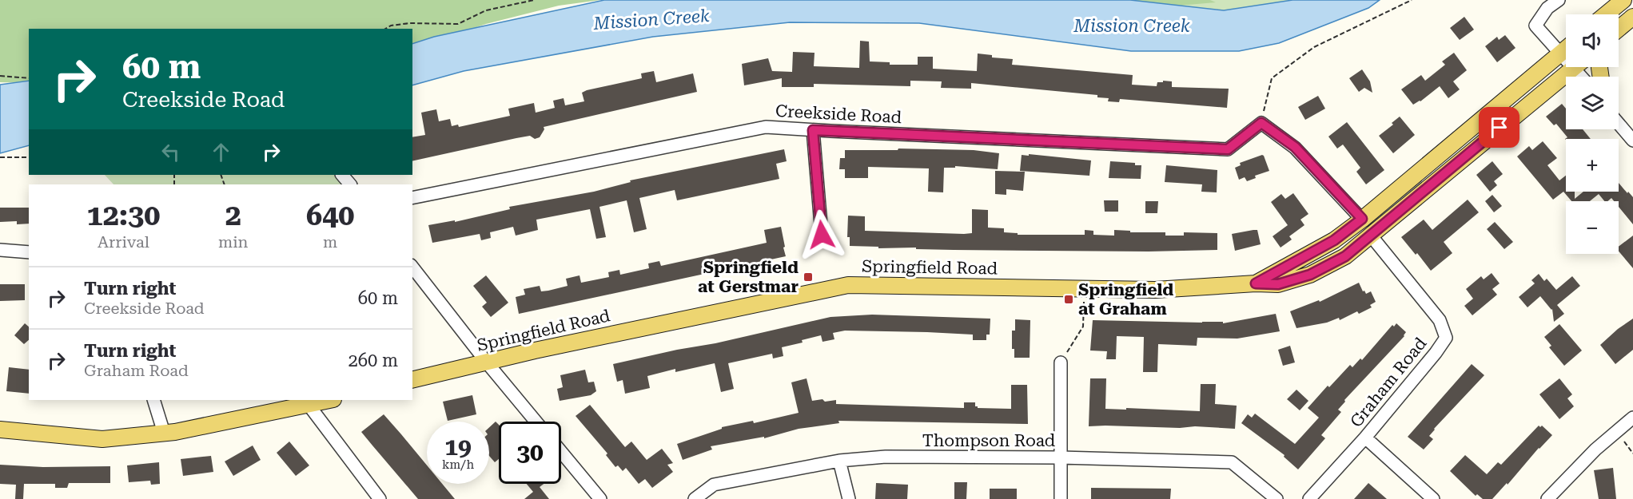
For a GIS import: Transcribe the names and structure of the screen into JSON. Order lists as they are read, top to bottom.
{
  "streets": {
    "main road": ["Springfield Road"],
    "street": ["Creekside Road", "Graham Road", "Thompson Road"]
  },
  "crossings": [
    ["Springfield Road", "Graham Road"]
  ],
  "water": ["Mission Creek"],
  "places": {
    "transit": ["Springfield at Gerstmar", "Springfield at Graham"]
  },
  "page": {
    "map_buttons": ["+", "−"],
    "turn": ["60 m", "Creekside Road"],
    "eta": [
      "12:30",
      "Arrival",
      "2",
      "min",
      "640",
      "m"
    ],
    "list": [
      {
        "name": "Turn right",
        "note": "Creekside Road",
        "value": "60 m"
      },
      {
        "name": "Turn right",
        "note": "Graham Road",
        "value": "260 m"
      }
    ],
    "speed": "19 km/h",
    "limit": "30"
  }
}
